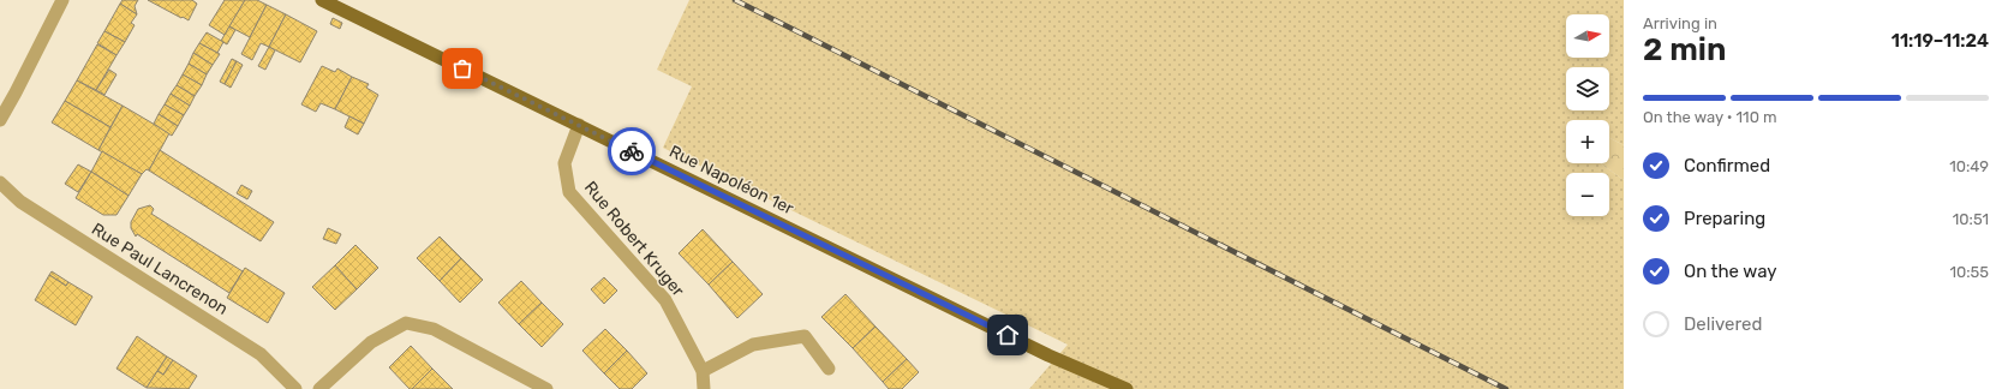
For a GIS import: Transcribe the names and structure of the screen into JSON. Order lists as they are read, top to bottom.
{
  "streets": {
    "main road": ["Rue Napoléon 1er"],
    "street": ["Rue Robert Kruger", "Rue Paul Lancrenon"]
  },
  "crossings": [
    ["Rue Napoléon 1er", "Rue Robert Kruger"]
  ],
  "north": "right",
  "page": {
    "heading": ["2 min", "Arriving in", "11:19–11:24"],
    "map_buttons": ["+", "−"],
    "bar": "On the way · 110 m",
    "list": [
      ["Confirmed", "10:49"],
      ["Preparing", "10:51"],
      ["On the way", "10:55"],
      "Delivered"
    ]
  }
}
